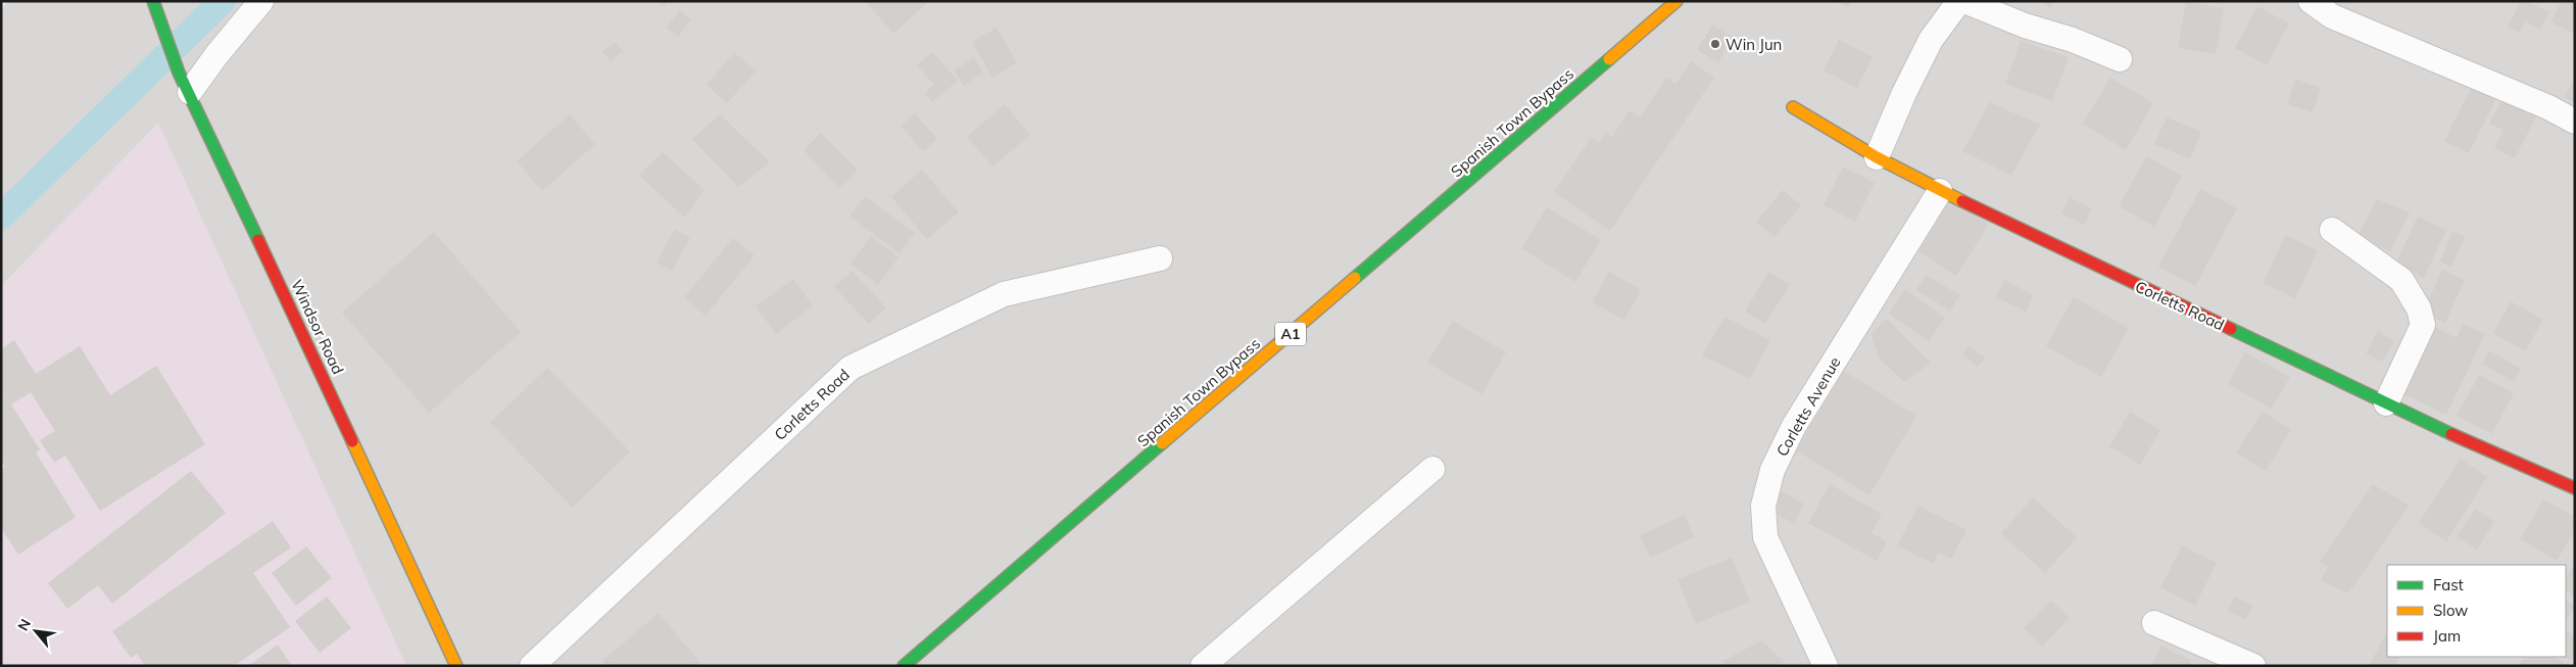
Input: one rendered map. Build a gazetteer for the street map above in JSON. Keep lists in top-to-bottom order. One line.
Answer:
{"streets":{"main road":["Spanish Town Bypass","Corletts Road","Windsor Road","A1"],"street":["Corletts Avenue"]},"crossings":[["Corletts Road","Corletts Avenue"]],"places":["Win Jun"],"legend":["Fast","Slow","Jam"],"north":"top left"}
